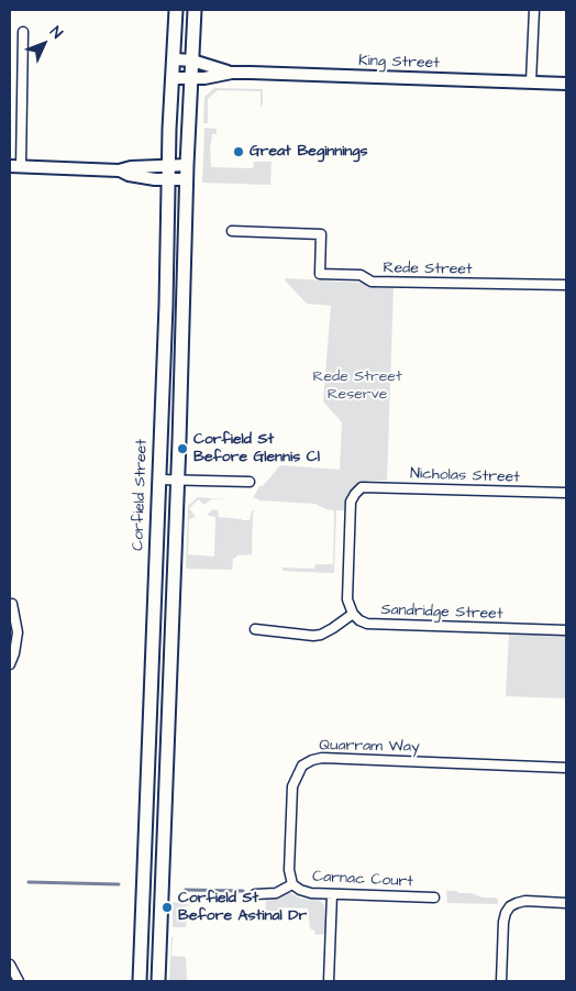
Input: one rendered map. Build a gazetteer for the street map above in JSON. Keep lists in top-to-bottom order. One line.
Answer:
{"streets":{"main road":["King Street","Corfield Street"],"street":["Rede Street","Nicholas Street","Sandridge Street","Quarram Way","Carnac Court"]},"crossings":[["King Street","Corfield Street"],["Nicholas Street","Sandridge Street"],["Quarram Way","Carnac Court"]],"parks":["Rede Street Reserve"],"places":["Great Beginnings","Corfield St Before Glennis Cl","Corfield St Before Astinal Dr"],"north":"top right"}
